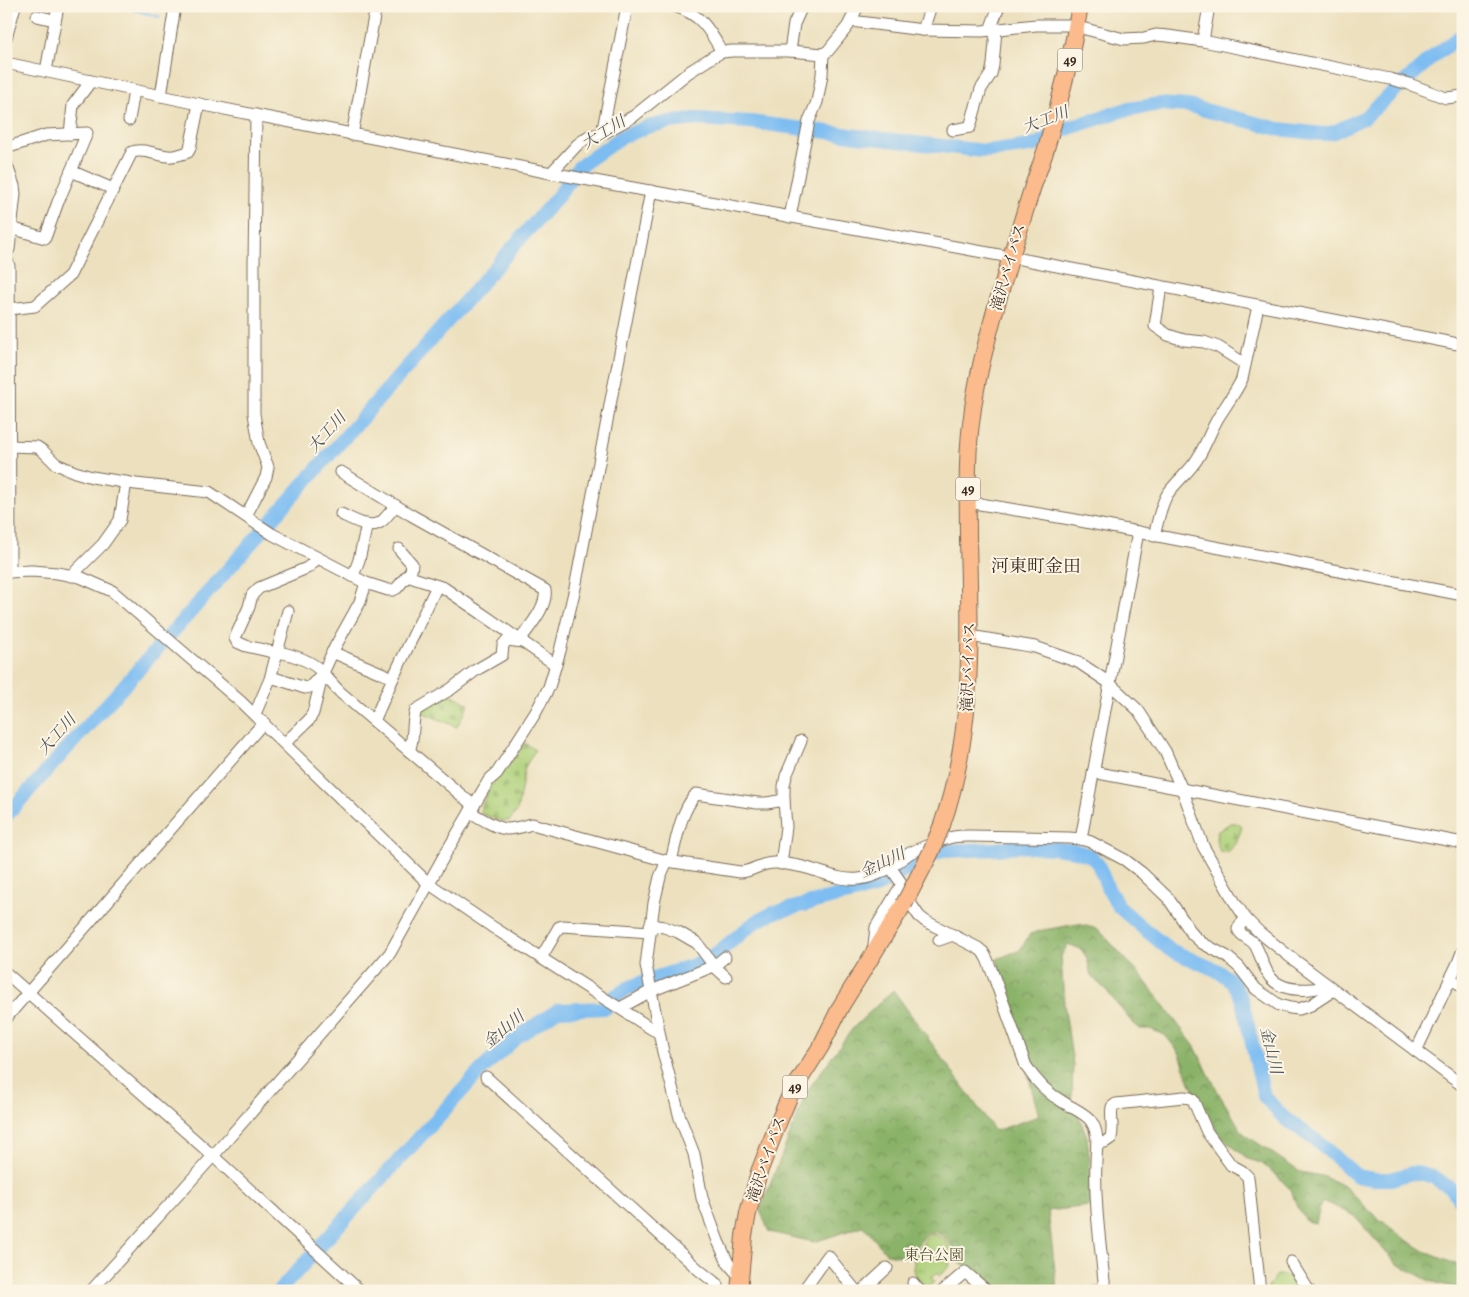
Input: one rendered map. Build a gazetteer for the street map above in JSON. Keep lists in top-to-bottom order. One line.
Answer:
{"streets":{"highway":["49","滝沢バイパス"]},"districts":["河東町金田"],"water":["大工川","金山川"],"parks":["東台公園"]}
